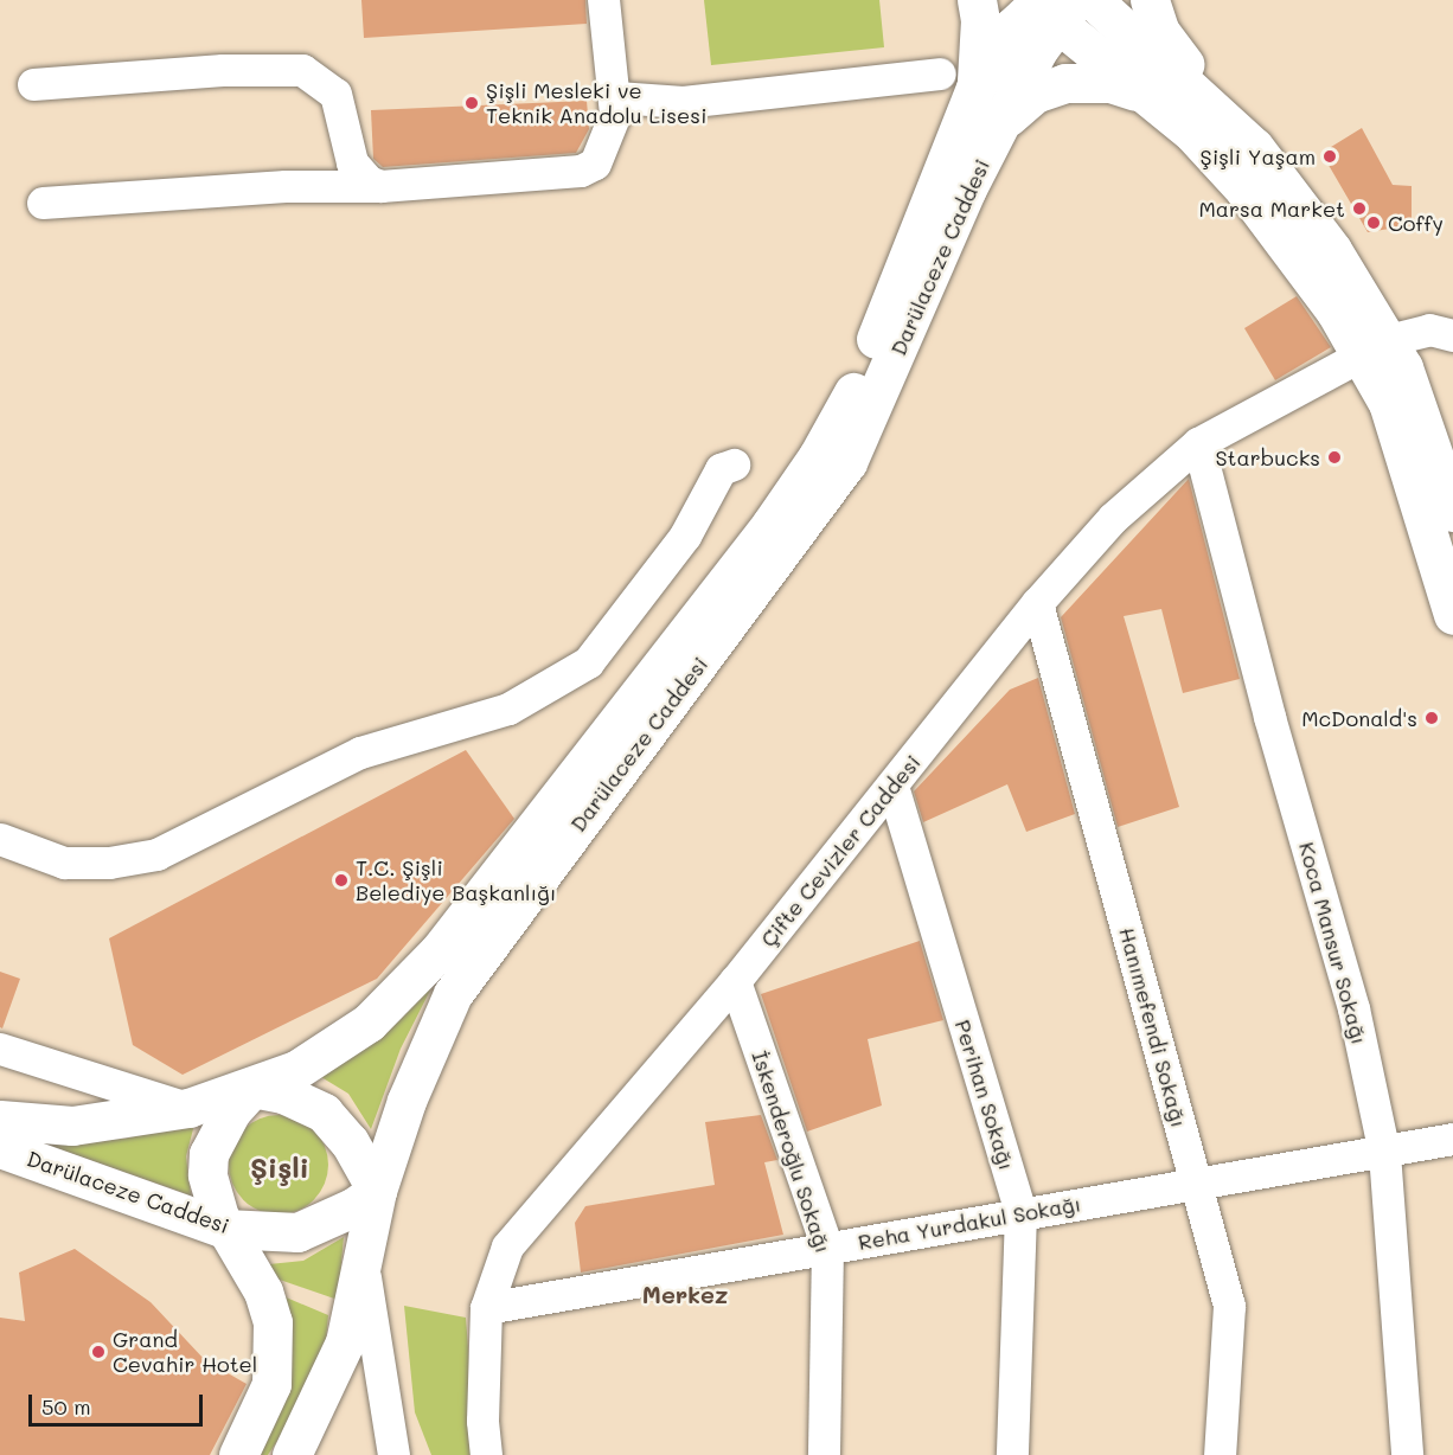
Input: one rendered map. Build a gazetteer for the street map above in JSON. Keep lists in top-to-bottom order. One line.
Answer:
{"streets":{"main road":["Darülaceze Caddesi"],"street":["Çifte Cevizler Caddesi","Koca Mansur Sokağı","Hanımefendi Sokağı","Perihan Sokağı","İskenderoğlu Sokağı","Reha Yurdakul Sokağı"]},"crossings":[["Çifte Cevizler Caddesi","Koca Mansur Sokağı"],["Çifte Cevizler Caddesi","Hanımefendi Sokağı"],["Çifte Cevizler Caddesi","Perihan Sokağı"],["Çifte Cevizler Caddesi","İskenderoğlu Sokağı"],["Çifte Cevizler Caddesi","Reha Yurdakul Sokağı"],["Koca Mansur Sokağı","Reha Yurdakul Sokağı"],["Hanımefendi Sokağı","Reha Yurdakul Sokağı"],["Perihan Sokağı","Reha Yurdakul Sokağı"],["İskenderoğlu Sokağı","Reha Yurdakul Sokağı"]],"districts":["Şişli","Merkez"],"places":["Şişli Mesleki ve Teknik Anadolu Lisesi","Şişli Yaşam","Marsa Market","Coffy","Starbucks","McDonald's","T.C. Şişli Belediye Başkanlığı","Grand Cevahir Hotel"],"scale_bar":"50 m"}
